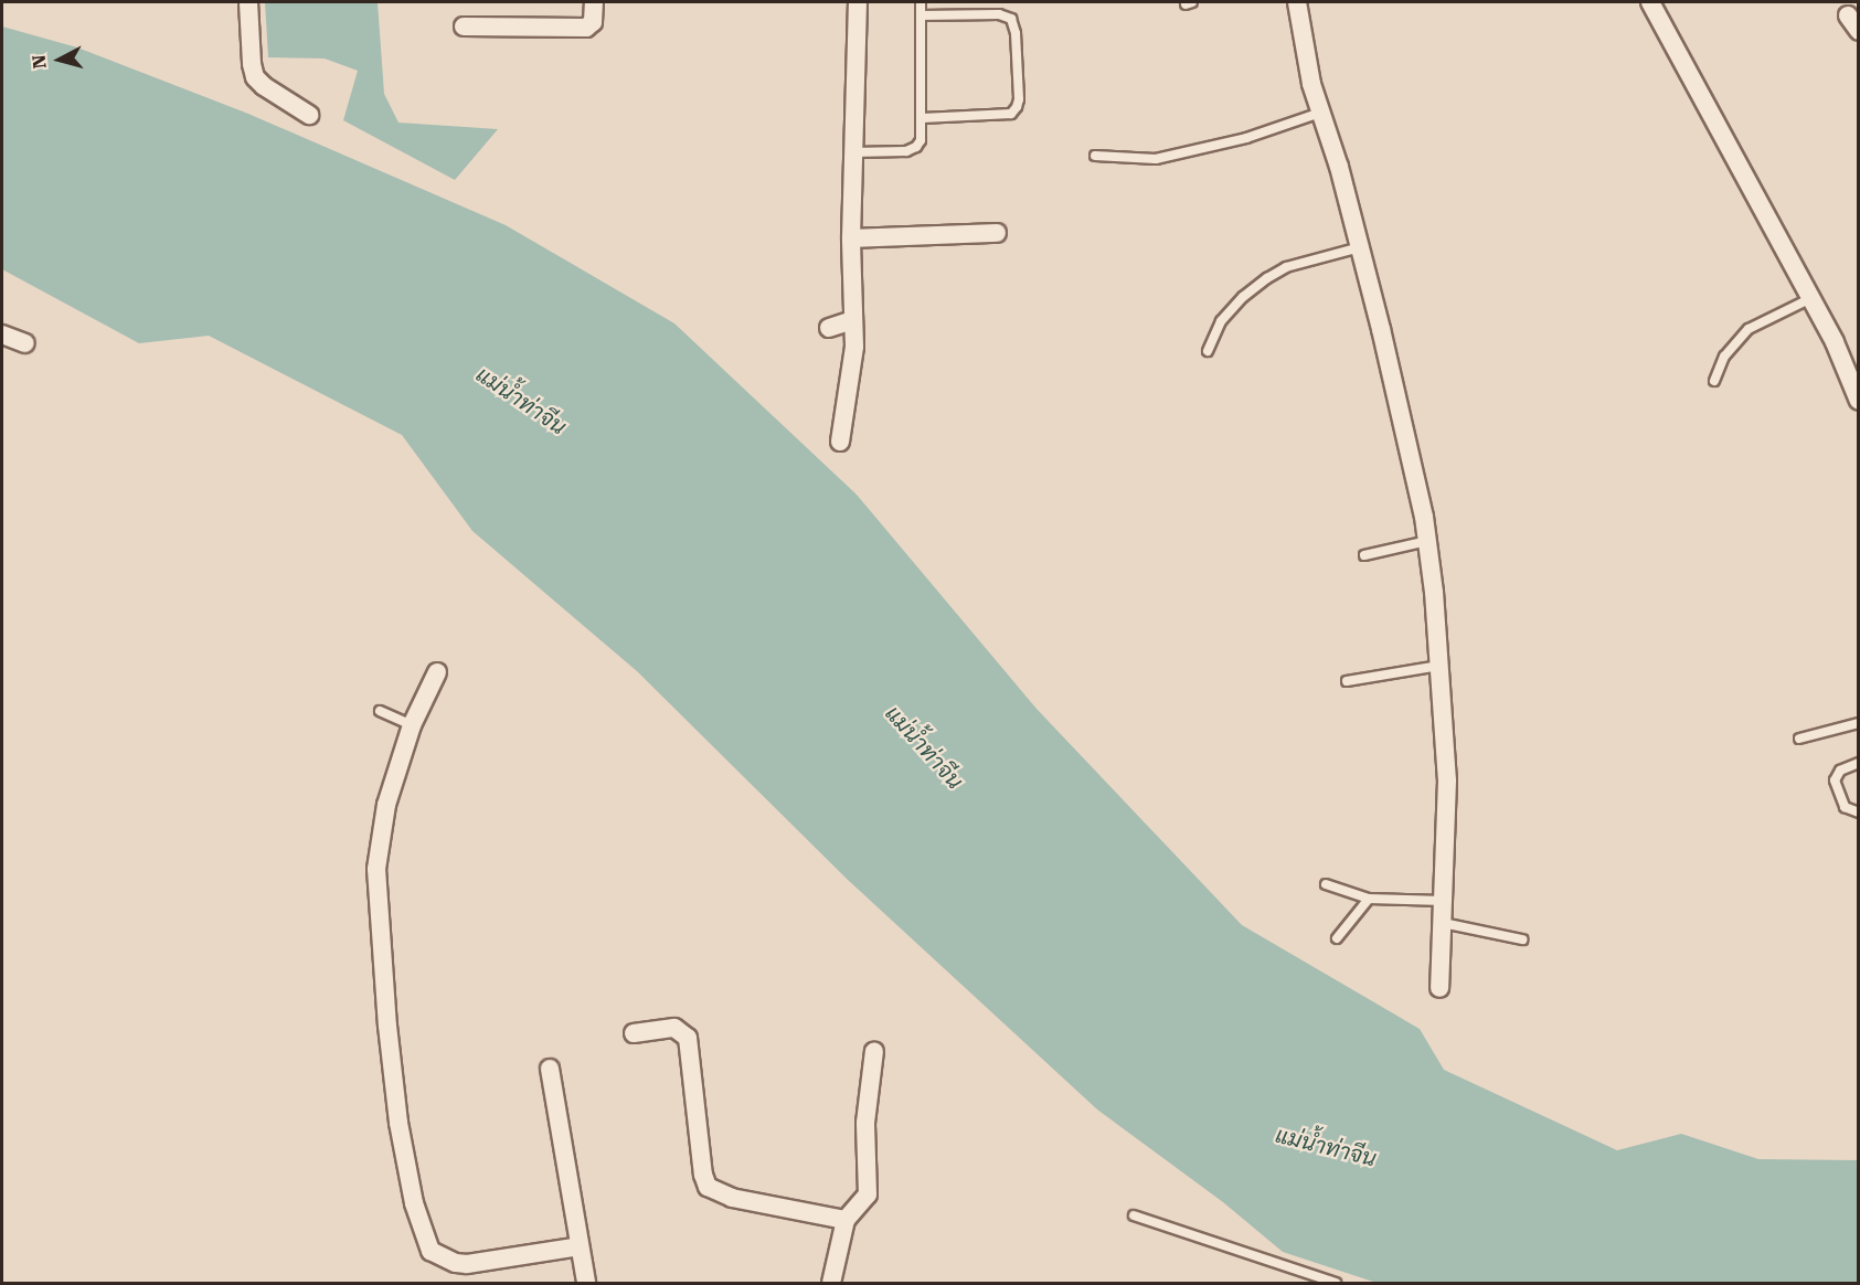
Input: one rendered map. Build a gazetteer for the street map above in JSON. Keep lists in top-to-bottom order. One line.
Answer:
{"water":["แม่น้ำท่าจีน"],"north":"left"}
